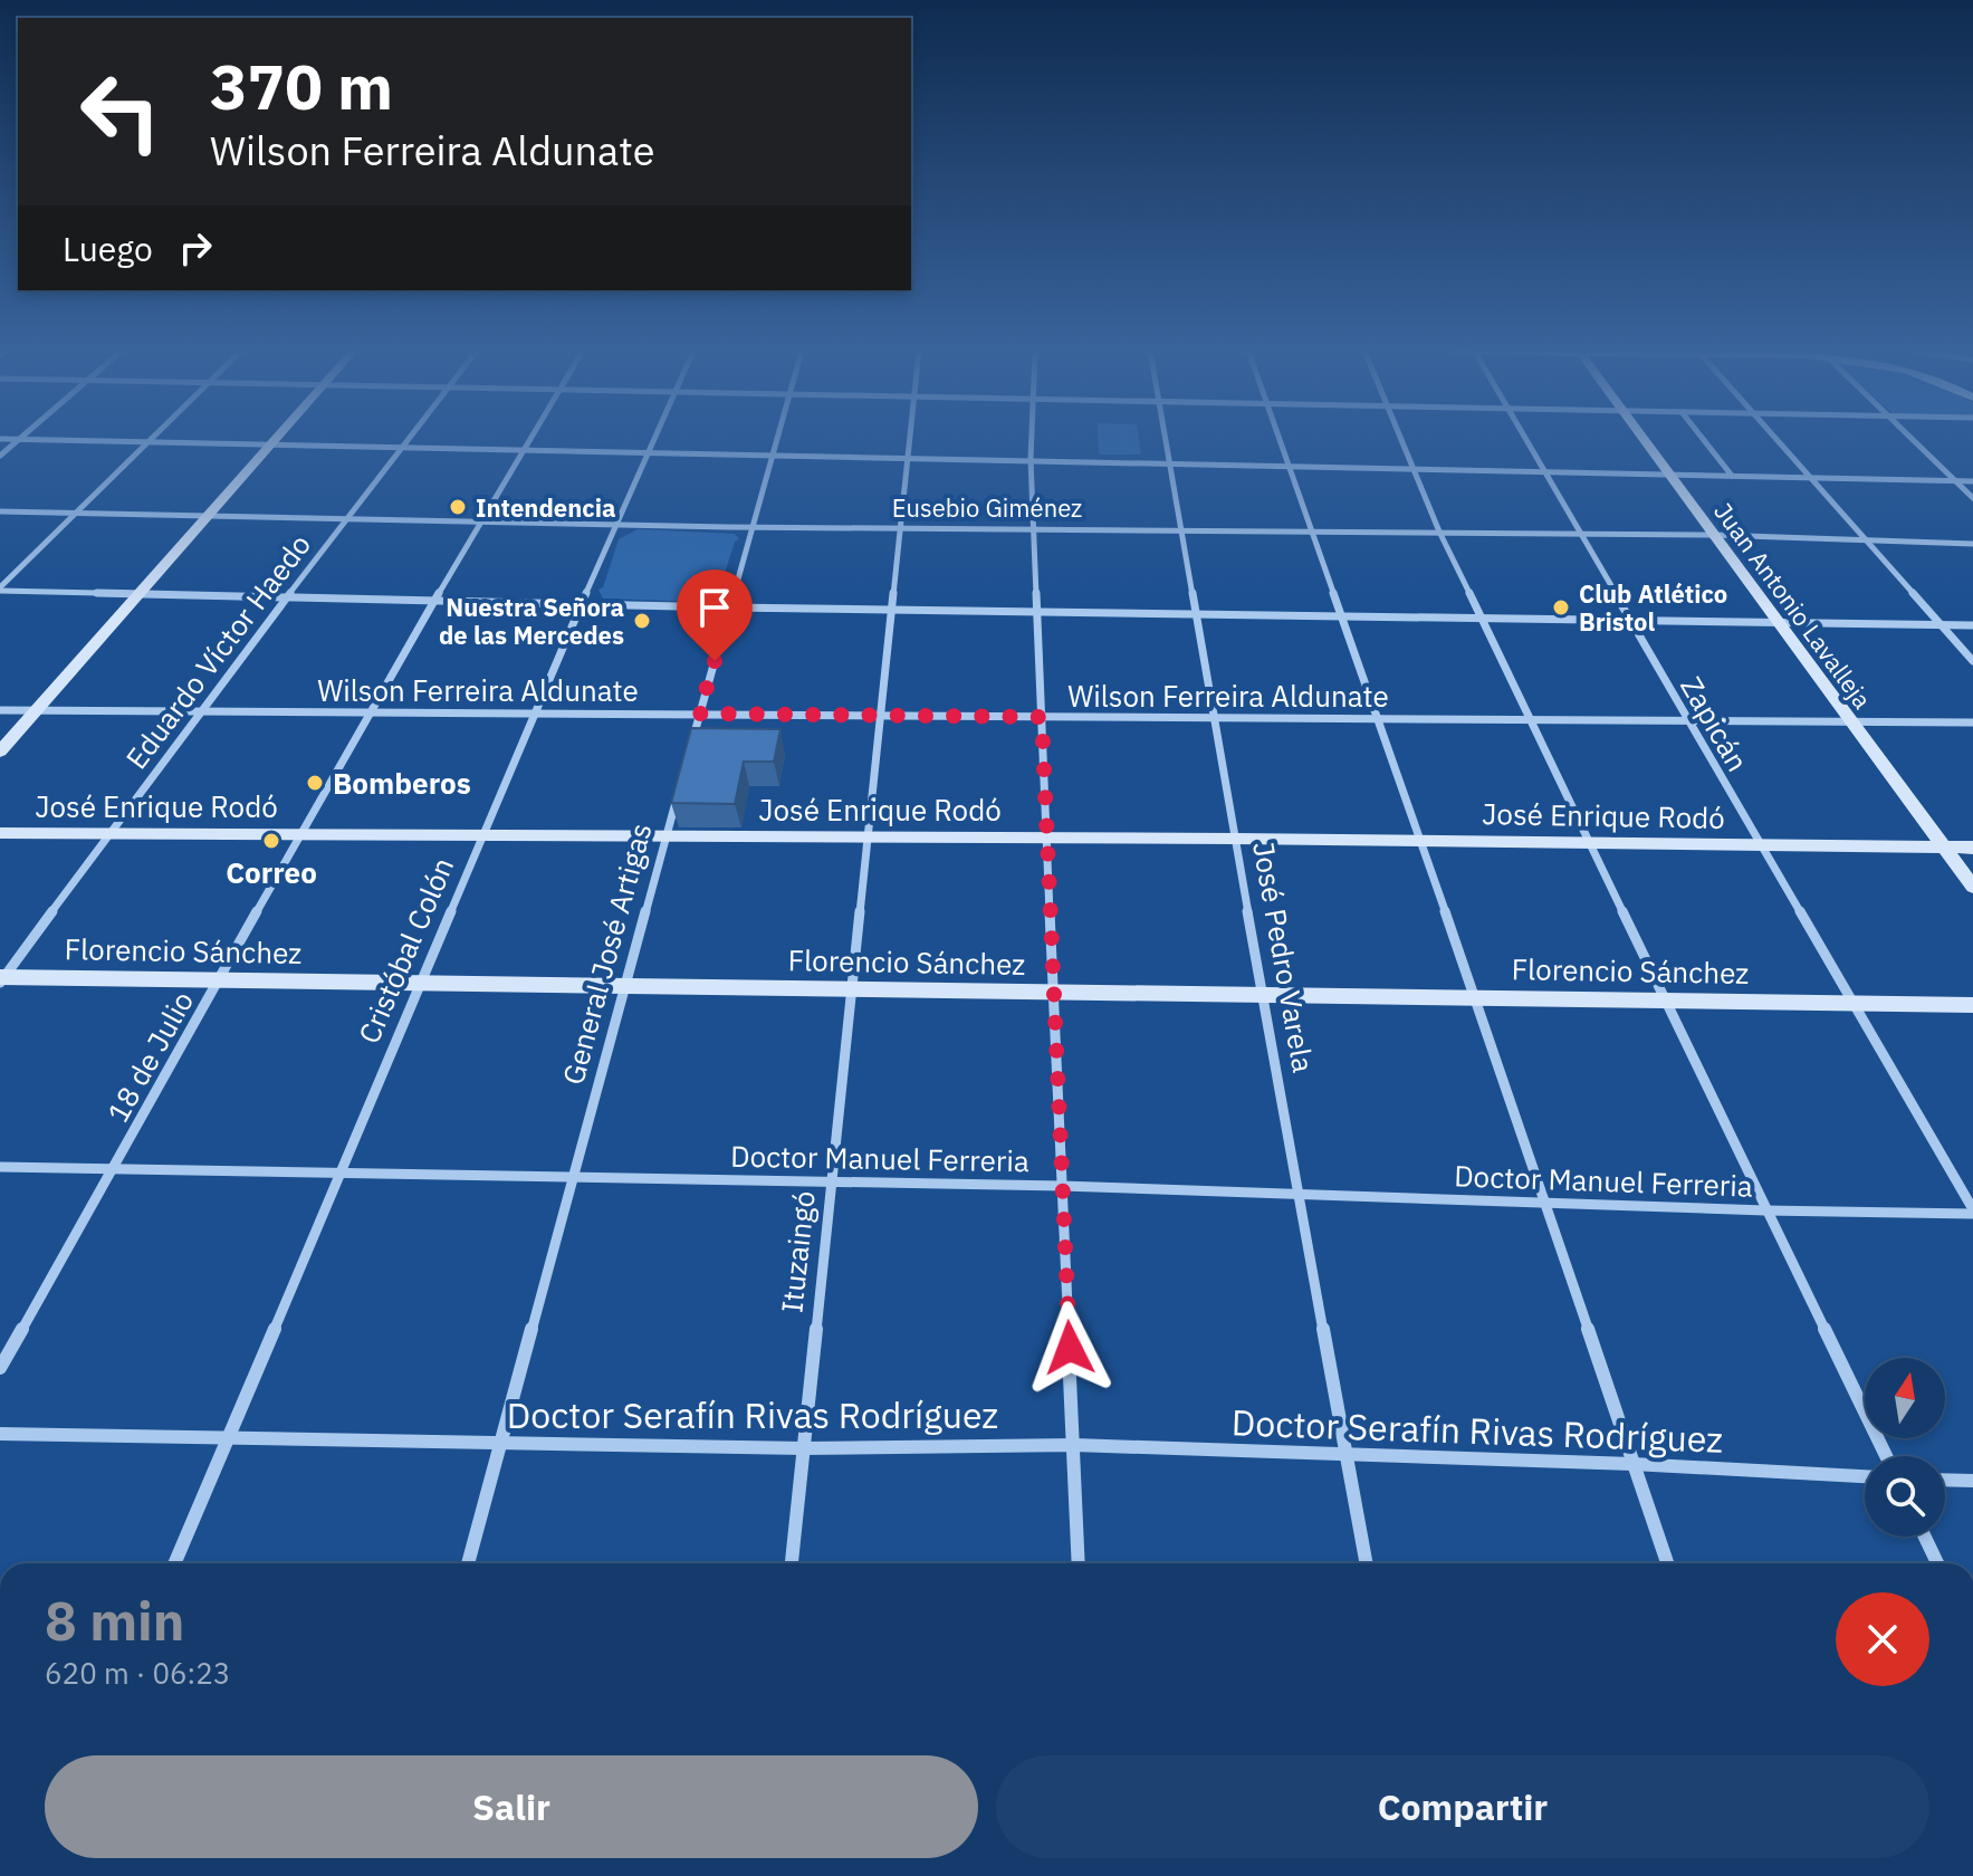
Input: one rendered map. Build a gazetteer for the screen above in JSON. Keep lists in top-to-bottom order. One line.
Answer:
{"streets":{"street":["Eusebio Giménez","Juan Antonio Lavalleja","Eduardo Víctor Haedo","Wilson Ferreira Aldunate","Zapicán","José Enrique Rodó","Florencio Sánchez","Cristóbal Colón","General José Artigas","José Pedro Varela","18 de Julio","Doctor Manuel Ferreria","Ituzaingó","Doctor Serafín Rivas Rodríguez"]},"crossings":[["Eusebio Giménez","Juan Antonio Lavalleja"],["Eusebio Giménez","Eduardo Víctor Haedo"],["Eusebio Giménez","Zapicán"],["Eusebio Giménez","Cristóbal Colón"],["Eusebio Giménez","José Pedro Varela"],["Eusebio Giménez","18 de Julio"],["Eusebio Giménez","Ituzaingó"],["Juan Antonio Lavalleja","Wilson Ferreira Aldunate"],["Juan Antonio Lavalleja","José Enrique Rodó"],["Eduardo Víctor Haedo","Wilson Ferreira Aldunate"],["Eduardo Víctor Haedo","José Enrique Rodó"],["Eduardo Víctor Haedo","Florencio Sánchez"],["Wilson Ferreira Aldunate","Zapicán"],["Wilson Ferreira Aldunate","Cristóbal Colón"],["Wilson Ferreira Aldunate","José Pedro Varela"],["Wilson Ferreira Aldunate","18 de Julio"],["Wilson Ferreira Aldunate","Ituzaingó"],["Zapicán","José Enrique Rodó"],["Zapicán","Florencio Sánchez"],["Zapicán","Doctor Manuel Ferreria"],["José Enrique Rodó","Cristóbal Colón"],["José Enrique Rodó","General José Artigas"],["José Enrique Rodó","José Pedro Varela"],["José Enrique Rodó","18 de Julio"],["José Enrique Rodó","Ituzaingó"],["Florencio Sánchez","Cristóbal Colón"],["Florencio Sánchez","General José Artigas"],["Florencio Sánchez","José Pedro Varela"],["Florencio Sánchez","18 de Julio"],["Florencio Sánchez","Ituzaingó"],["Cristóbal Colón","Doctor Manuel Ferreria"],["Cristóbal Colón","Doctor Serafín Rivas Rodríguez"],["General José Artigas","Doctor Manuel Ferreria"],["General José Artigas","Doctor Serafín Rivas Rodríguez"],["José Pedro Varela","Doctor Manuel Ferreria"],["José Pedro Varela","Doctor Serafín Rivas Rodríguez"],["18 de Julio","Doctor Manuel Ferreria"],["Doctor Manuel Ferreria","Ituzaingó"],["Ituzaingó","Doctor Serafín Rivas Rodríguez"]],"places":["Intendencia","Club Atlético Bristol","Nuestra Señora de las Mercedes","Bomberos","Correo"],"north":"top","page":{"turn":["370 m","Wilson Ferreira Aldunate"],"then":"Luego","heading":["8 min","620 m · 06:23"],"buttons":["Salir","Compartir"]}}
